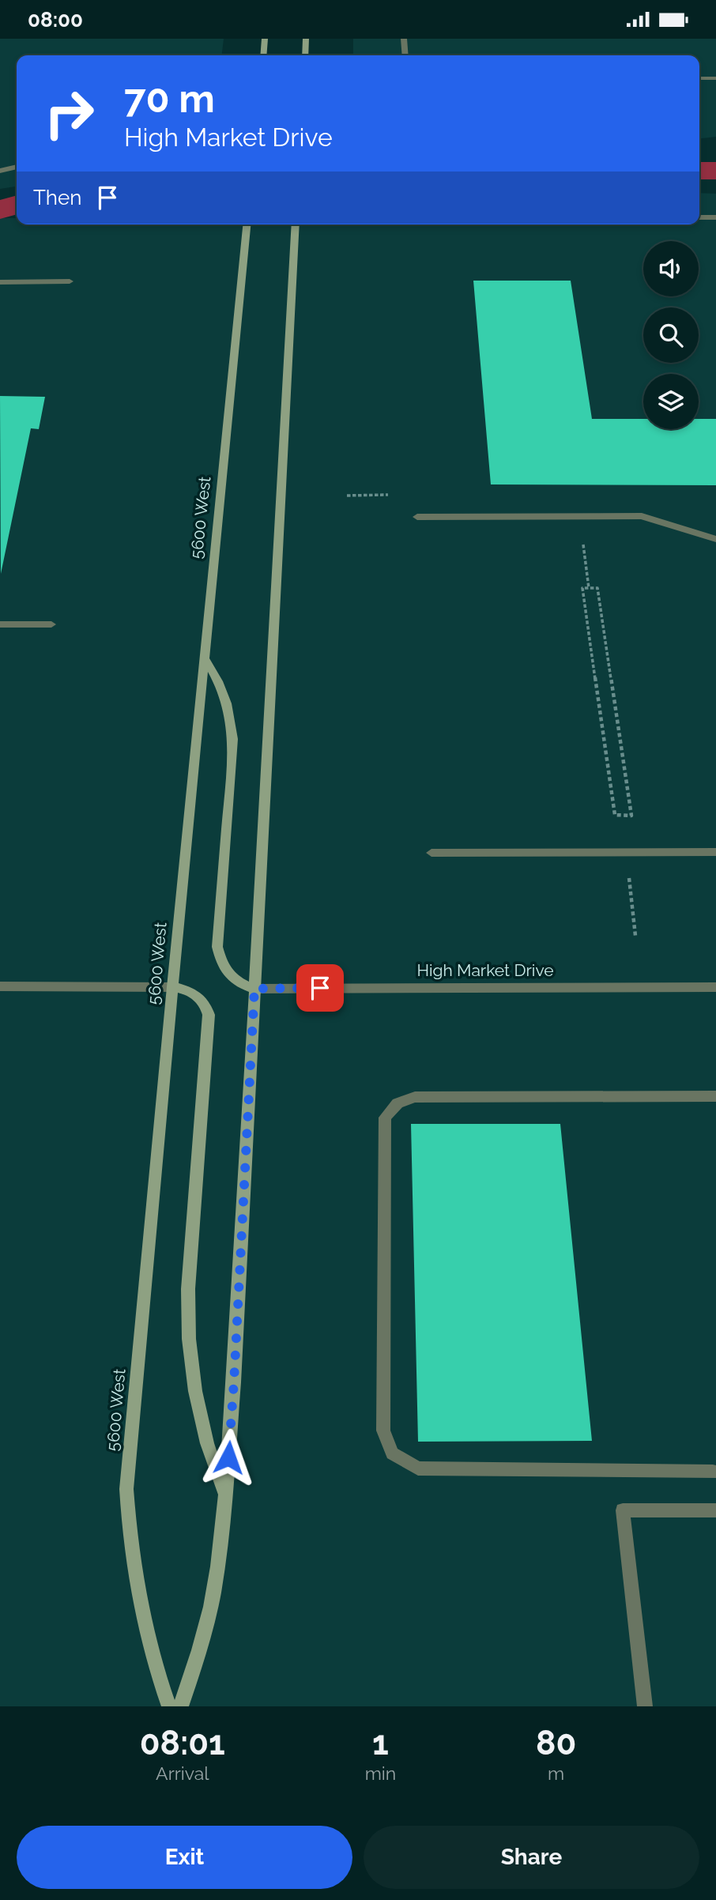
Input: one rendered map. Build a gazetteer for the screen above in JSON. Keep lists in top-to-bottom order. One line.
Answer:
{"streets":{"main road":["5600 West"],"street":["High Market Drive"]},"page":{"status":"08:00","turn":["70 m","High Market Drive"],"then":"Then","eta":["08:01","Arrival","1","min","80","m"],"buttons":["Exit","Share"]}}
